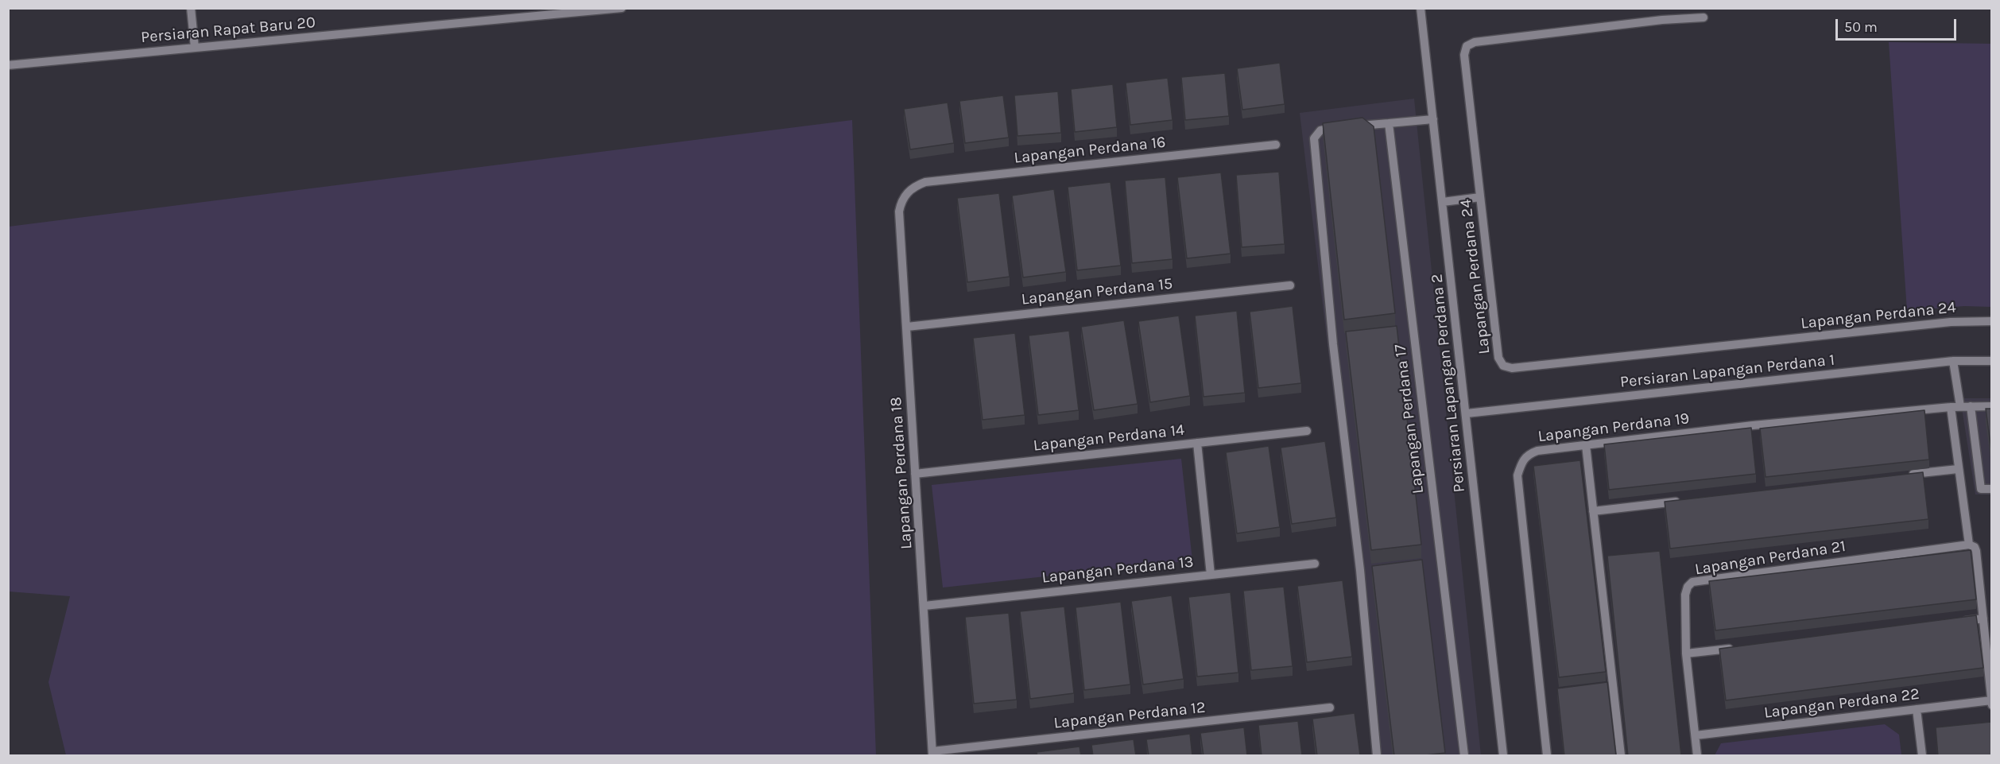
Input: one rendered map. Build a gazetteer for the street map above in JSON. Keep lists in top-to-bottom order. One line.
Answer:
{"streets":{"street":["Persiaran Rapat Baru 20","Lapangan Perdana 16","Lapangan Perdana 24","Lapangan Perdana 15","Persiaran Lapangan Perdana 1","Persiaran Lapangan Perdana 2","Lapangan Perdana 17","Lapangan Perdana 19","Lapangan Perdana 14","Lapangan Perdana 18","Lapangan Perdana 21","Lapangan Perdana 13","Lapangan Perdana 22","Lapangan Perdana 12"]},"crossings":[["Lapangan Perdana 16","Lapangan Perdana 18"],["Lapangan Perdana 15","Lapangan Perdana 18"],["Persiaran Lapangan Perdana 1","Persiaran Lapangan Perdana 2"],["Lapangan Perdana 14","Lapangan Perdana 18"],["Lapangan Perdana 18","Lapangan Perdana 13"],["Lapangan Perdana 18","Lapangan Perdana 12"],["Lapangan Perdana 21","Lapangan Perdana 22"]],"scale_bar":"50 m"}
